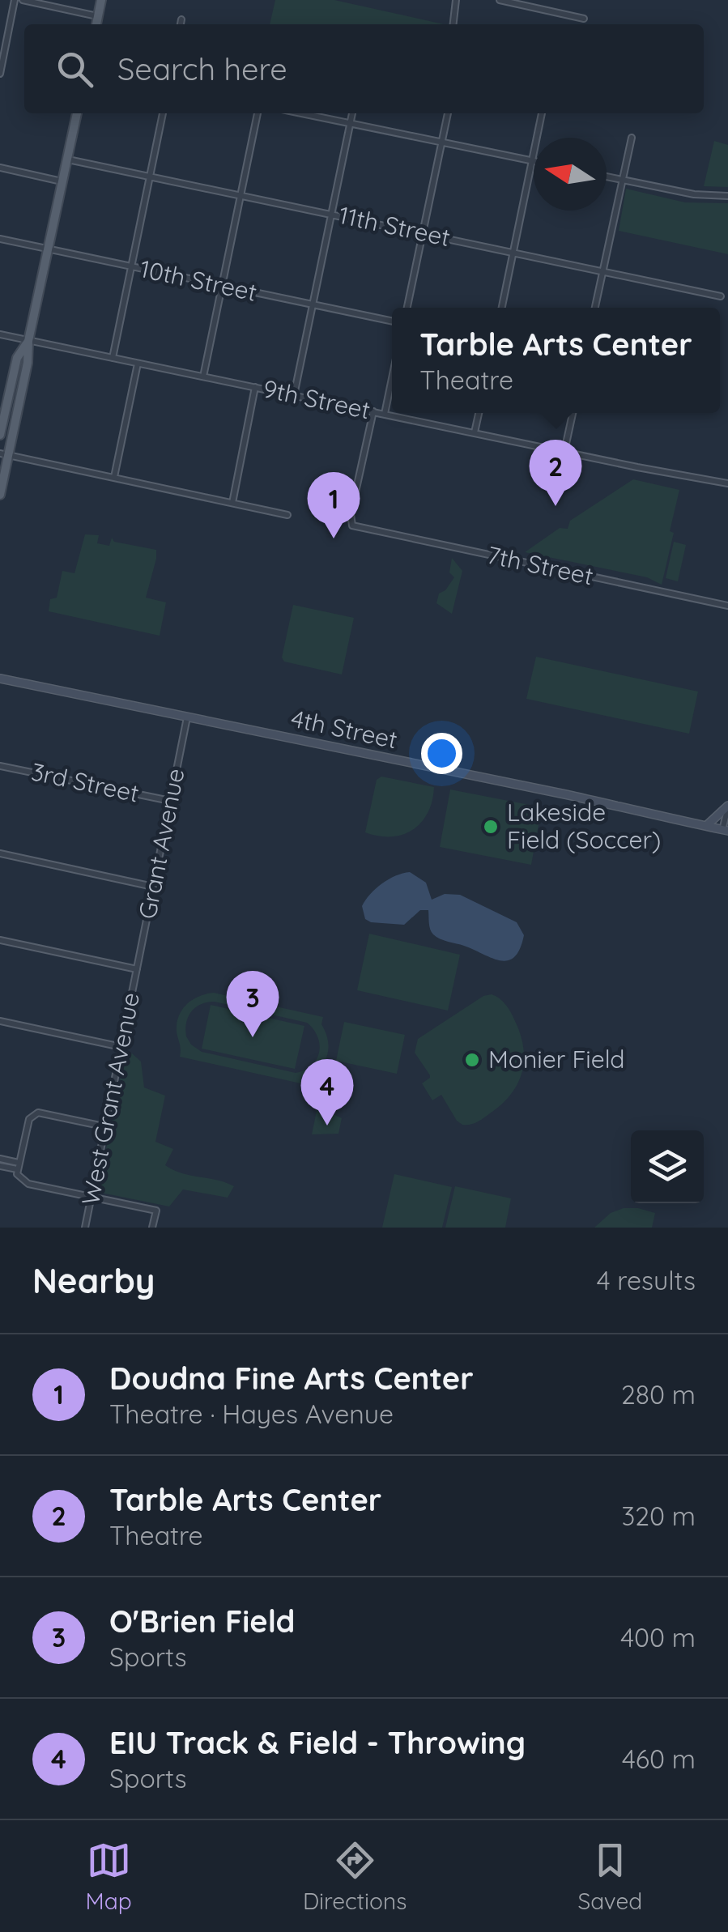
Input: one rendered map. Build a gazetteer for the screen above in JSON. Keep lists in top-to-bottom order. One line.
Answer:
{"streets":{"street":["11th Street","10th Street","9th Street","7th Street","4th Street","3rd Street","Grant Avenue","West Grant Avenue"]},"crossings":[["9th Street","7th Street"],["4th Street","Grant Avenue"],["3rd Street","Grant Avenue"],["Grant Avenue","West Grant Avenue"]],"places":["Lakeside Field (Soccer)","Monier Field"],"north":"left","page":{"search":"Search here","popup":["Tarble Arts Center","Theatre"],"pins":["2","1","3","4"],"heading":["Nearby","4 results"],"list":[{"mark":"1","name":"Doudna Fine Arts Center","note":"Theatre · Hayes Avenue","value":"280 m"},{"mark":"2","name":"Tarble Arts Center","note":"Theatre","value":"320 m"},{"mark":"3","name":"O'Brien Field","note":"Sports","value":"400 m"},{"mark":"4","name":"EIU Track & Field - Throwing","note":"Sports","value":"460 m"}],"nav":["Map","Directions","Saved"]}}
